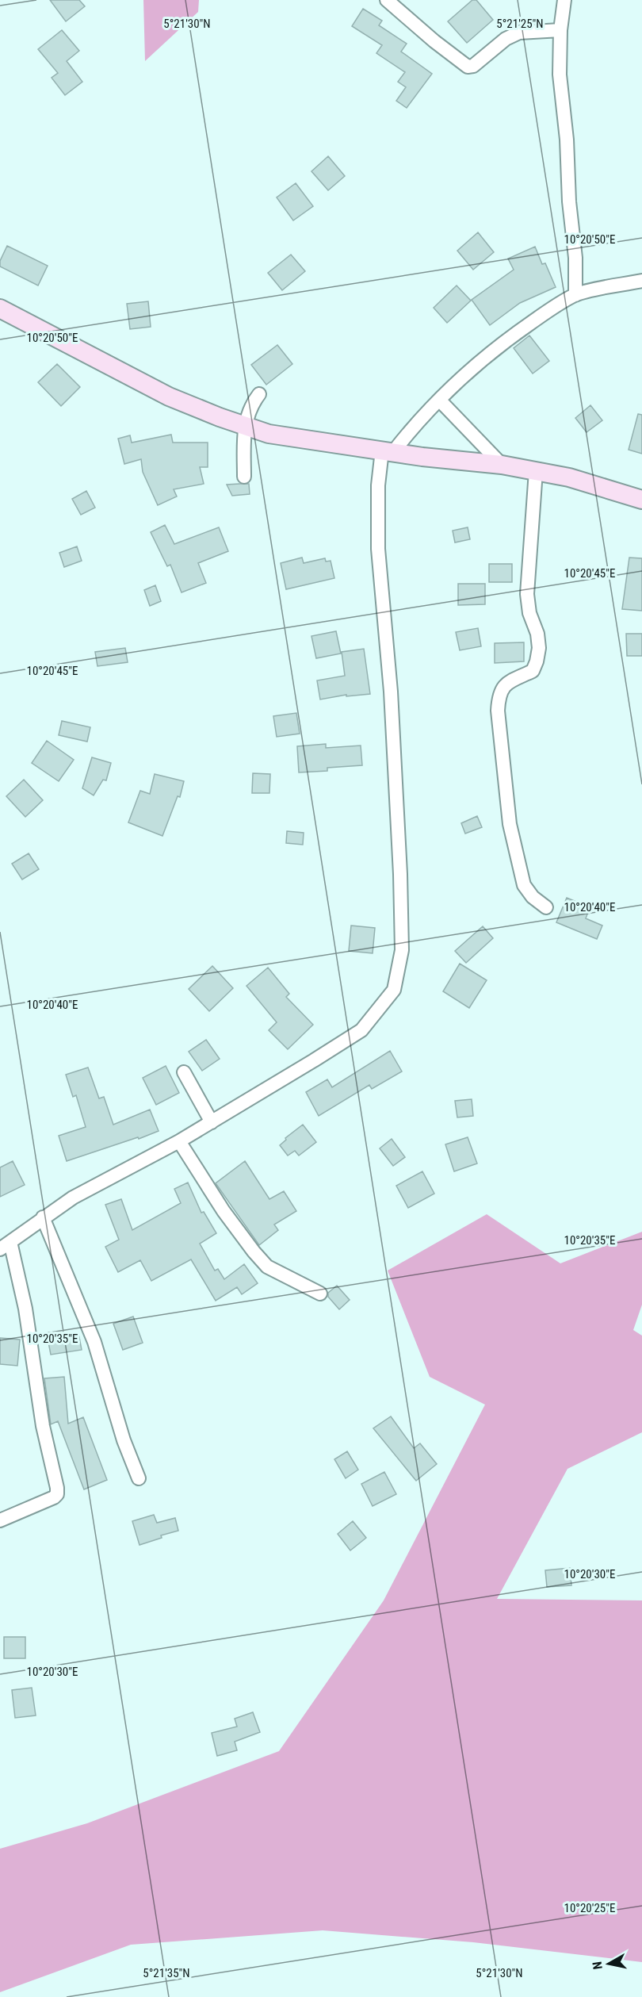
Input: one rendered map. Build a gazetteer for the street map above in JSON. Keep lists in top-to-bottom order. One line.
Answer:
{"north":"left","coordinates":["5°21'30\"N","5°21'25\"N","10°20'50\"E","10°20'45\"E","10°20'40\"E","10°20'35\"E","10°20'30\"E","10°20'25\"E","5°21'35\"N"]}
